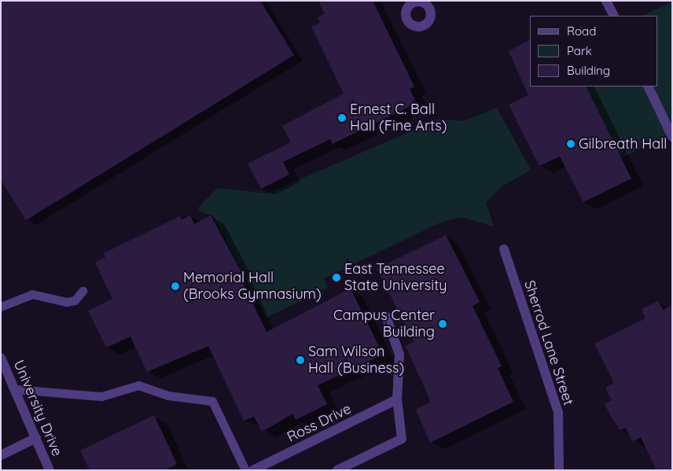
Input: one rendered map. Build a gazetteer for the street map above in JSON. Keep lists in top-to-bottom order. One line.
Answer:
{"streets":{"street":["Sherrod Lane Street","University Drive","Ross Drive"]},"places":["Ernest C. Ball Hall (Fine Arts)","Gilbreath Hall","East Tennessee State University","Memorial Hall (Brooks Gymnasium)","Campus Center Building","Sam Wilson Hall (Business)"],"legend":["Road","Park","Building"]}
